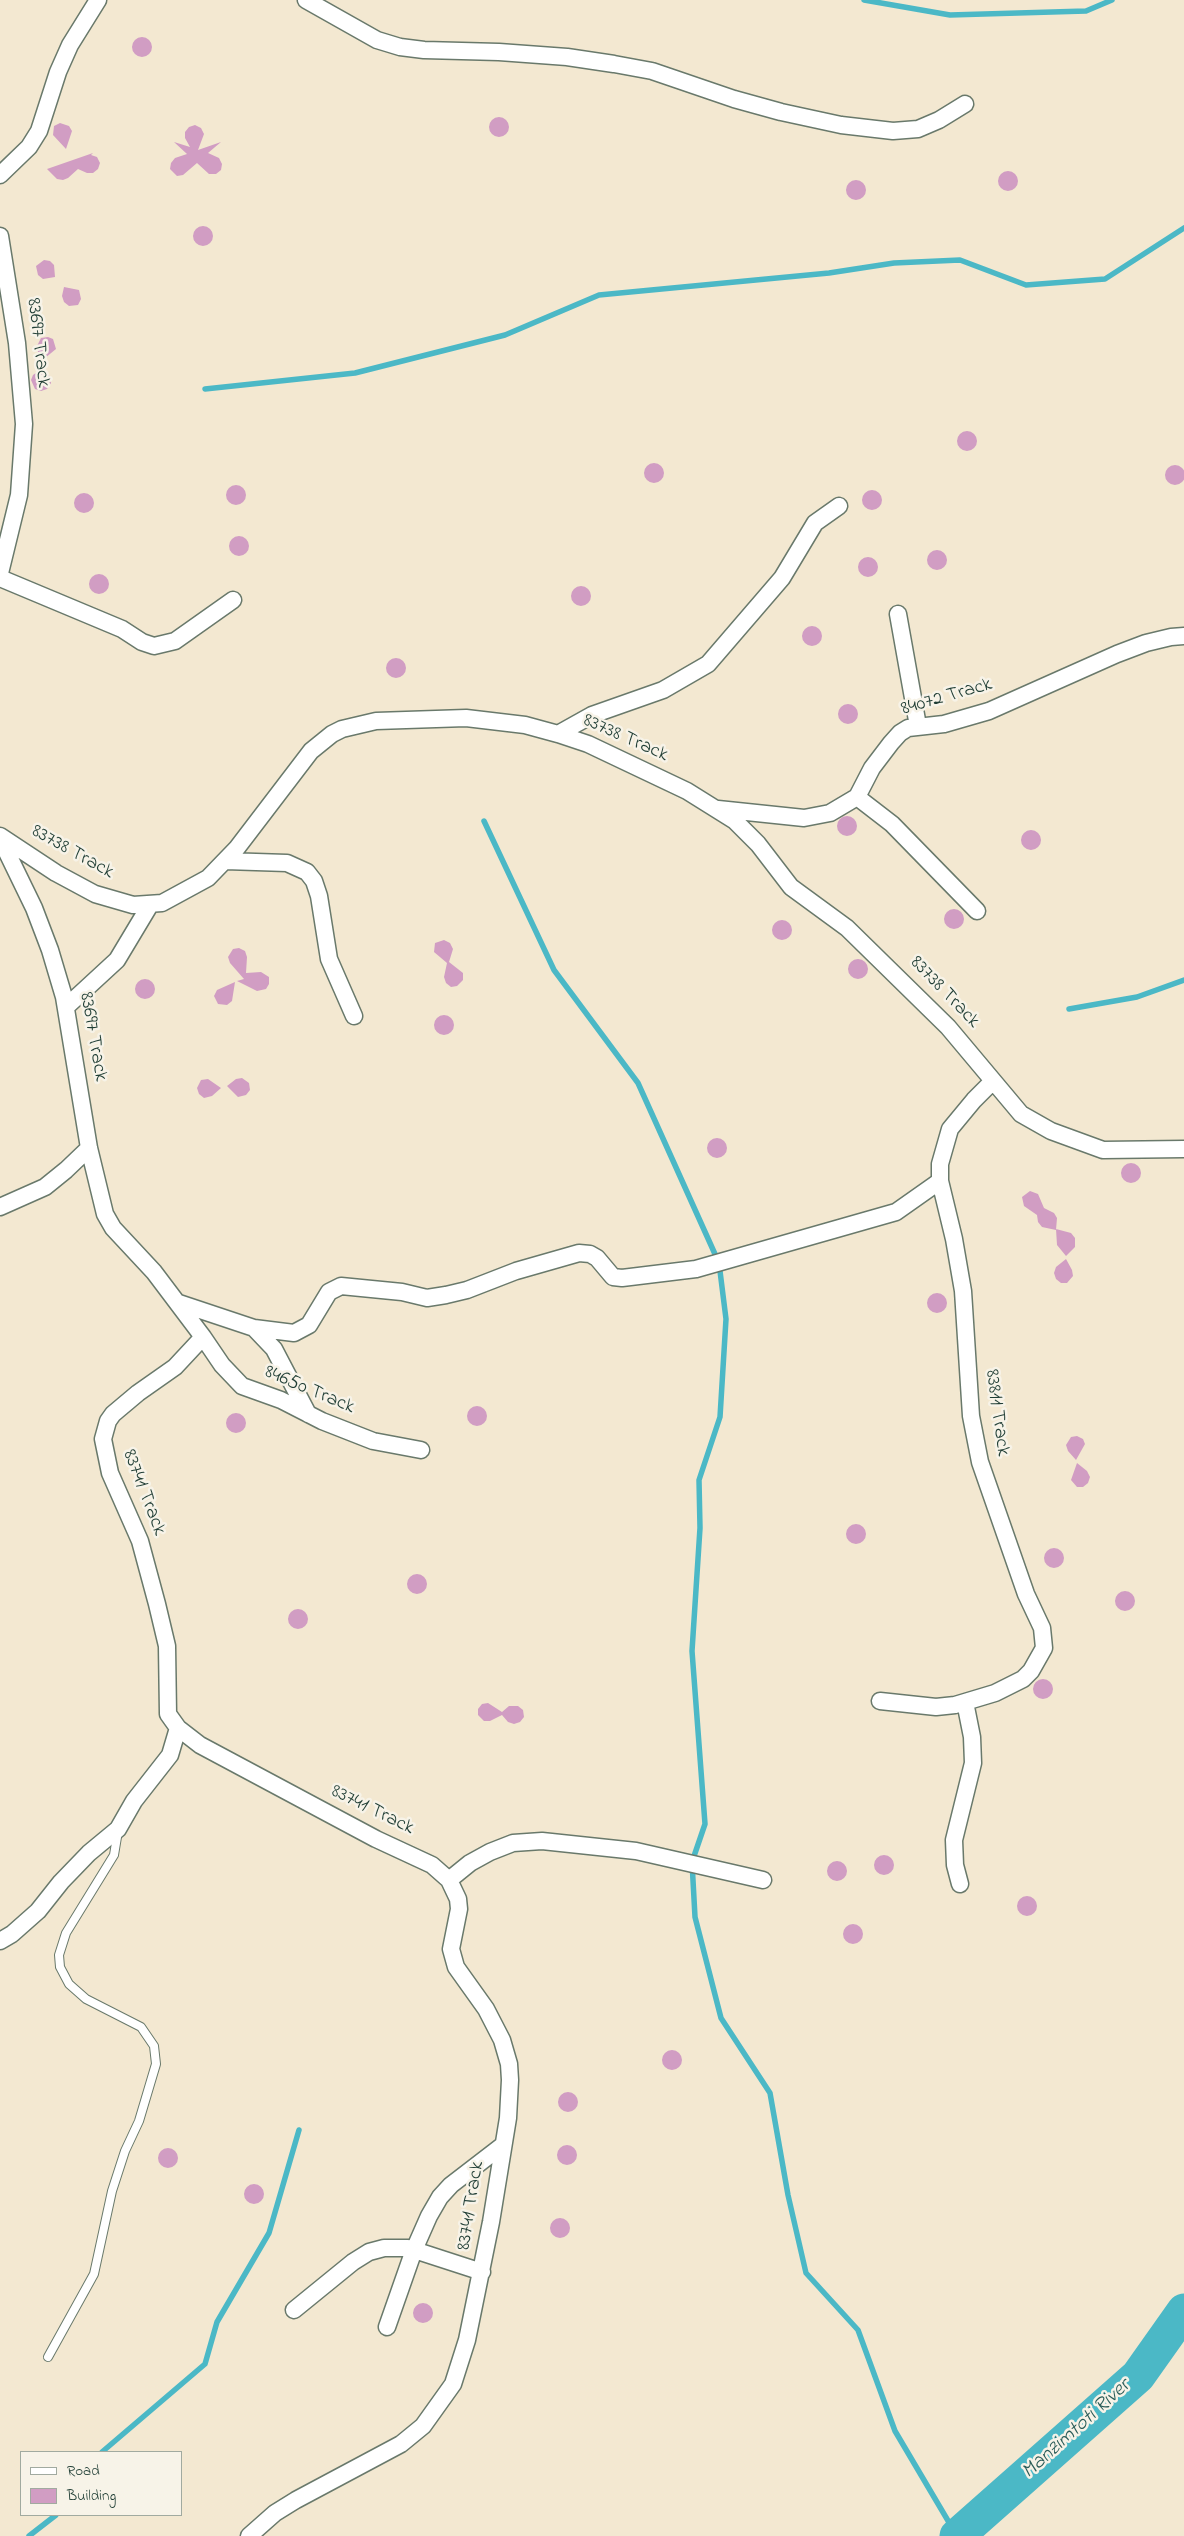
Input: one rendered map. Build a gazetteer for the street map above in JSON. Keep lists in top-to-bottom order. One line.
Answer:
{"streets":{"street":["83697 Track","84072 Track","83738 Track","84650 Track","83811 Track","83741 Track"]},"crossings":[["83697 Track","83738 Track"],["83738 Track","83811 Track"],["84650 Track","83741 Track"]],"water":["Manzimtoti River"],"legend":["Road","Building"]}
